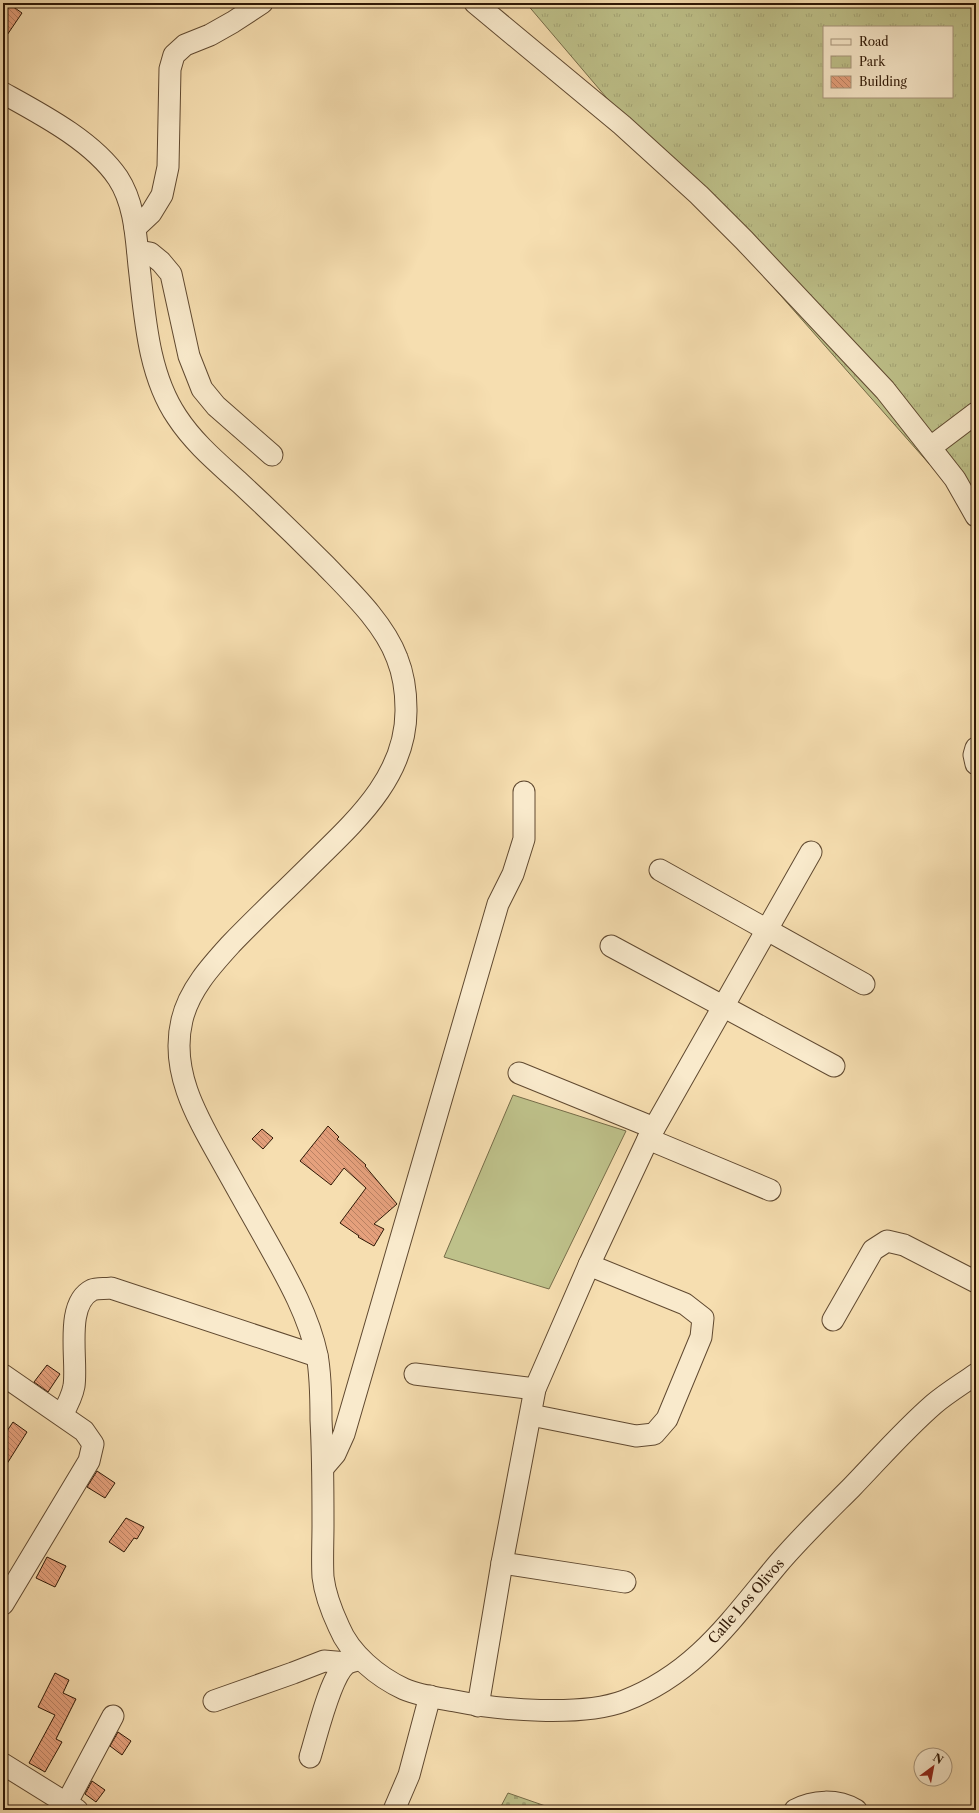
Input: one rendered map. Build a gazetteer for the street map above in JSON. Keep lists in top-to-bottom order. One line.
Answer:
{"streets":{"street":["Calle Los Olivos"]},"legend":["Road","Park","Building"],"north":"top right"}
